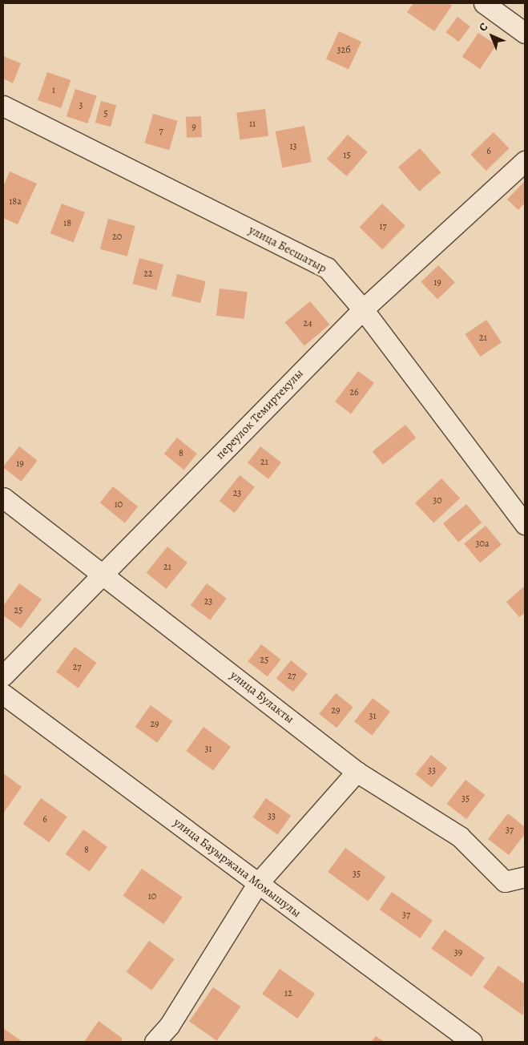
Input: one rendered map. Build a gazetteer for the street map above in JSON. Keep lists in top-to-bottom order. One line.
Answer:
{"streets":{"street":["улица Бесшатыр","переулок Темиртекулы","улица Булакты","улица Бауыржана Момышулы"]},"crossings":[["улица Бесшатыр","переулок Темиртекулы"],["переулок Темиртекулы","улица Булакты"]],"house_numbers":["32б","1","3","5","11","9","7","13","6","15","18а","18","17","20","22","19","24","21","26","8","21","19","23","30","10","30а","21","23","25","25","27","27","29","31","29","31","33","35","33","6","37","8","35","10","37","39","12"],"north":"top left"}
